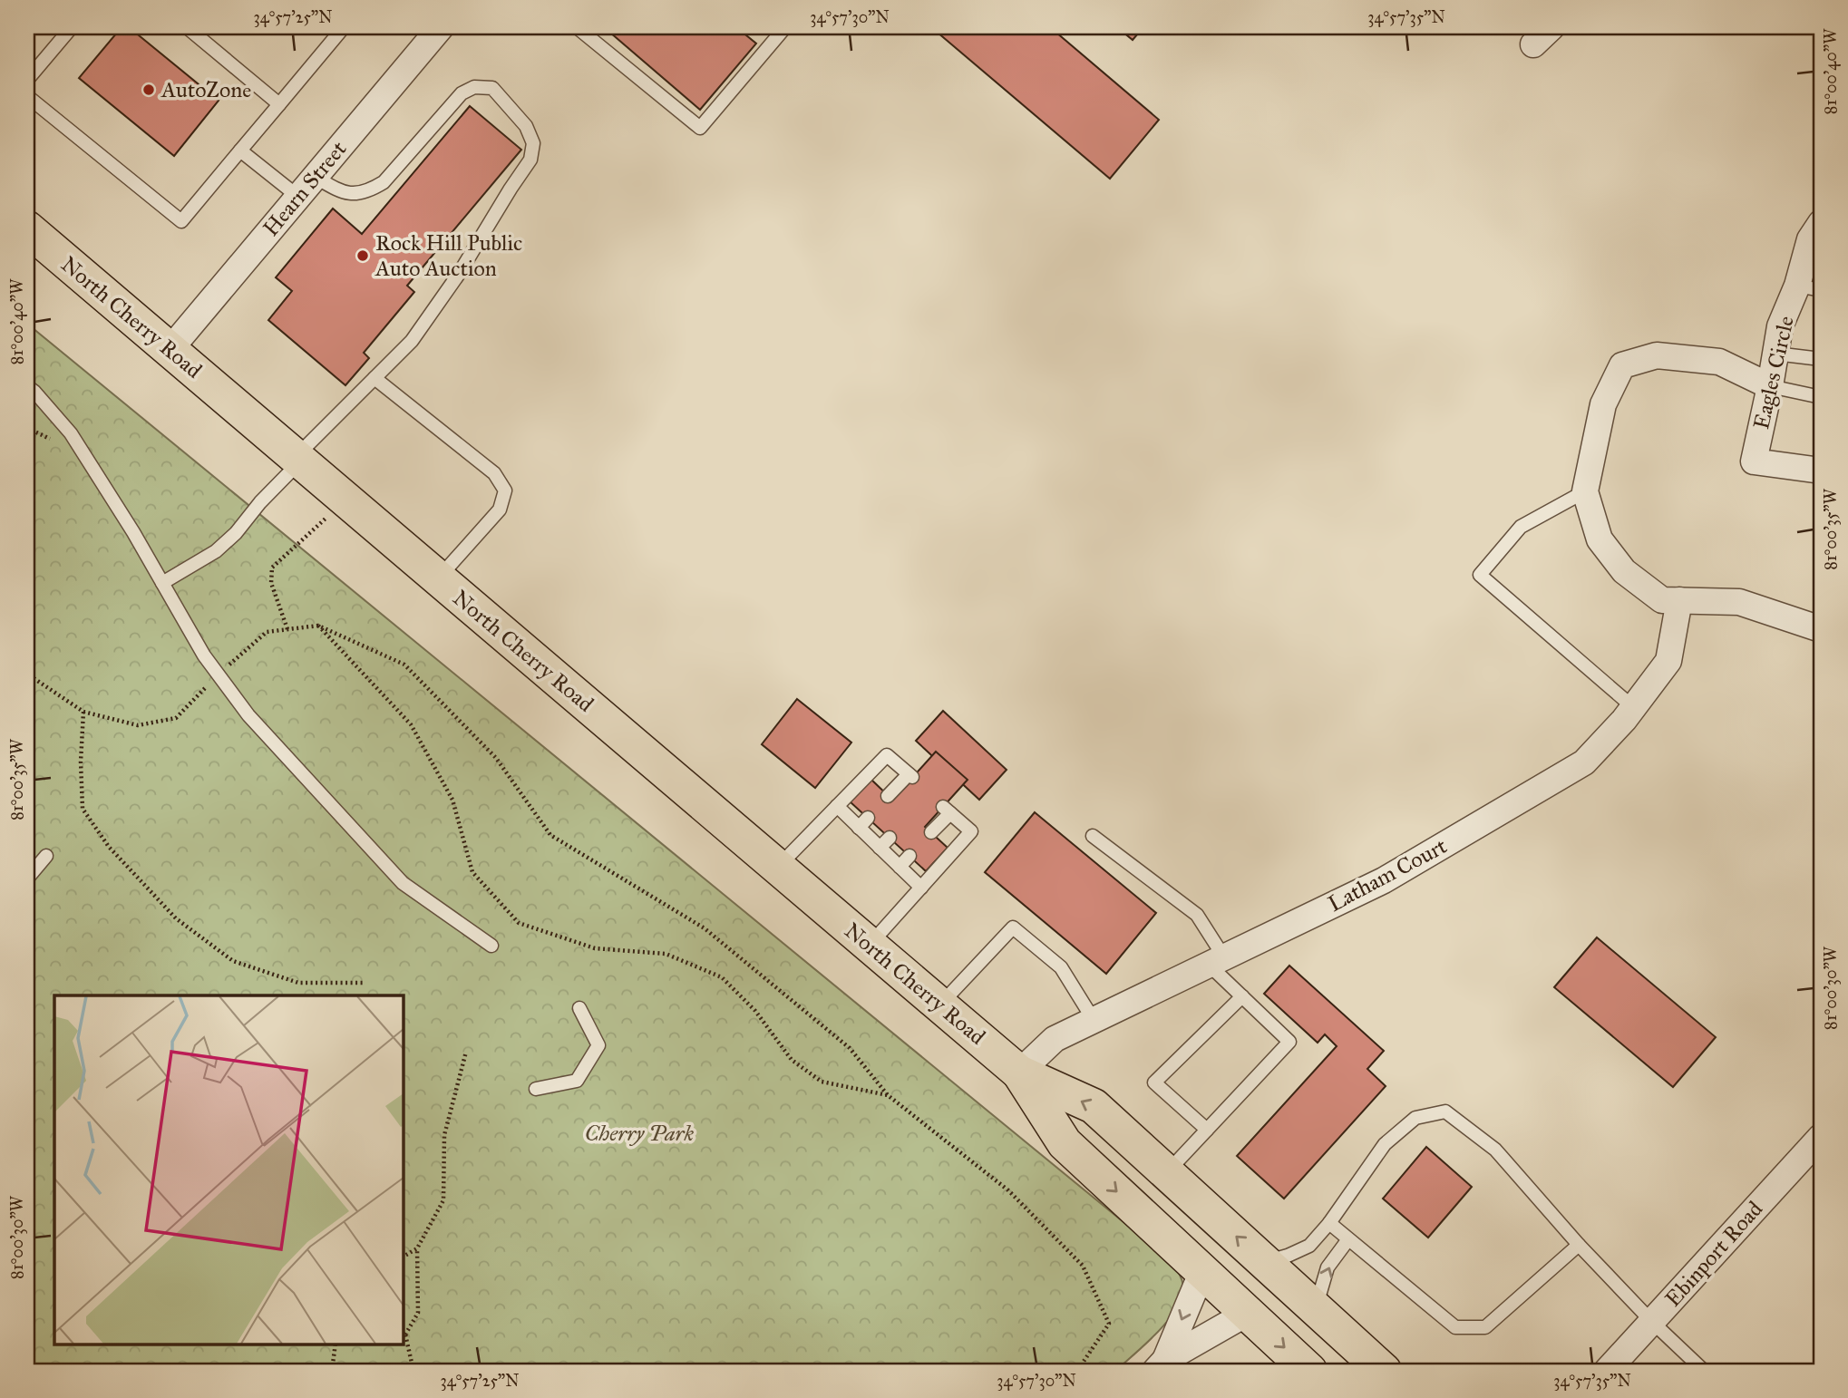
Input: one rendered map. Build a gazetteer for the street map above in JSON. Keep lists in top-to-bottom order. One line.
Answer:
{"streets":{"main road":["North Cherry Road"],"street":["Hearn Street","Eagles Circle","Latham Court","Ebinport Road"]},"crossings":[["Hearn Street","North Cherry Road"],["North Cherry Road","Latham Court"]],"parks":["Cherry Park"],"places":["AutoZone","Rock Hill Public Auto Auction"],"coordinates":["34°57'25\"N","34°57'30\"N","34°57'35\"N","81°00'40\"W","81°00'35\"W","81°00'30\"W"]}
